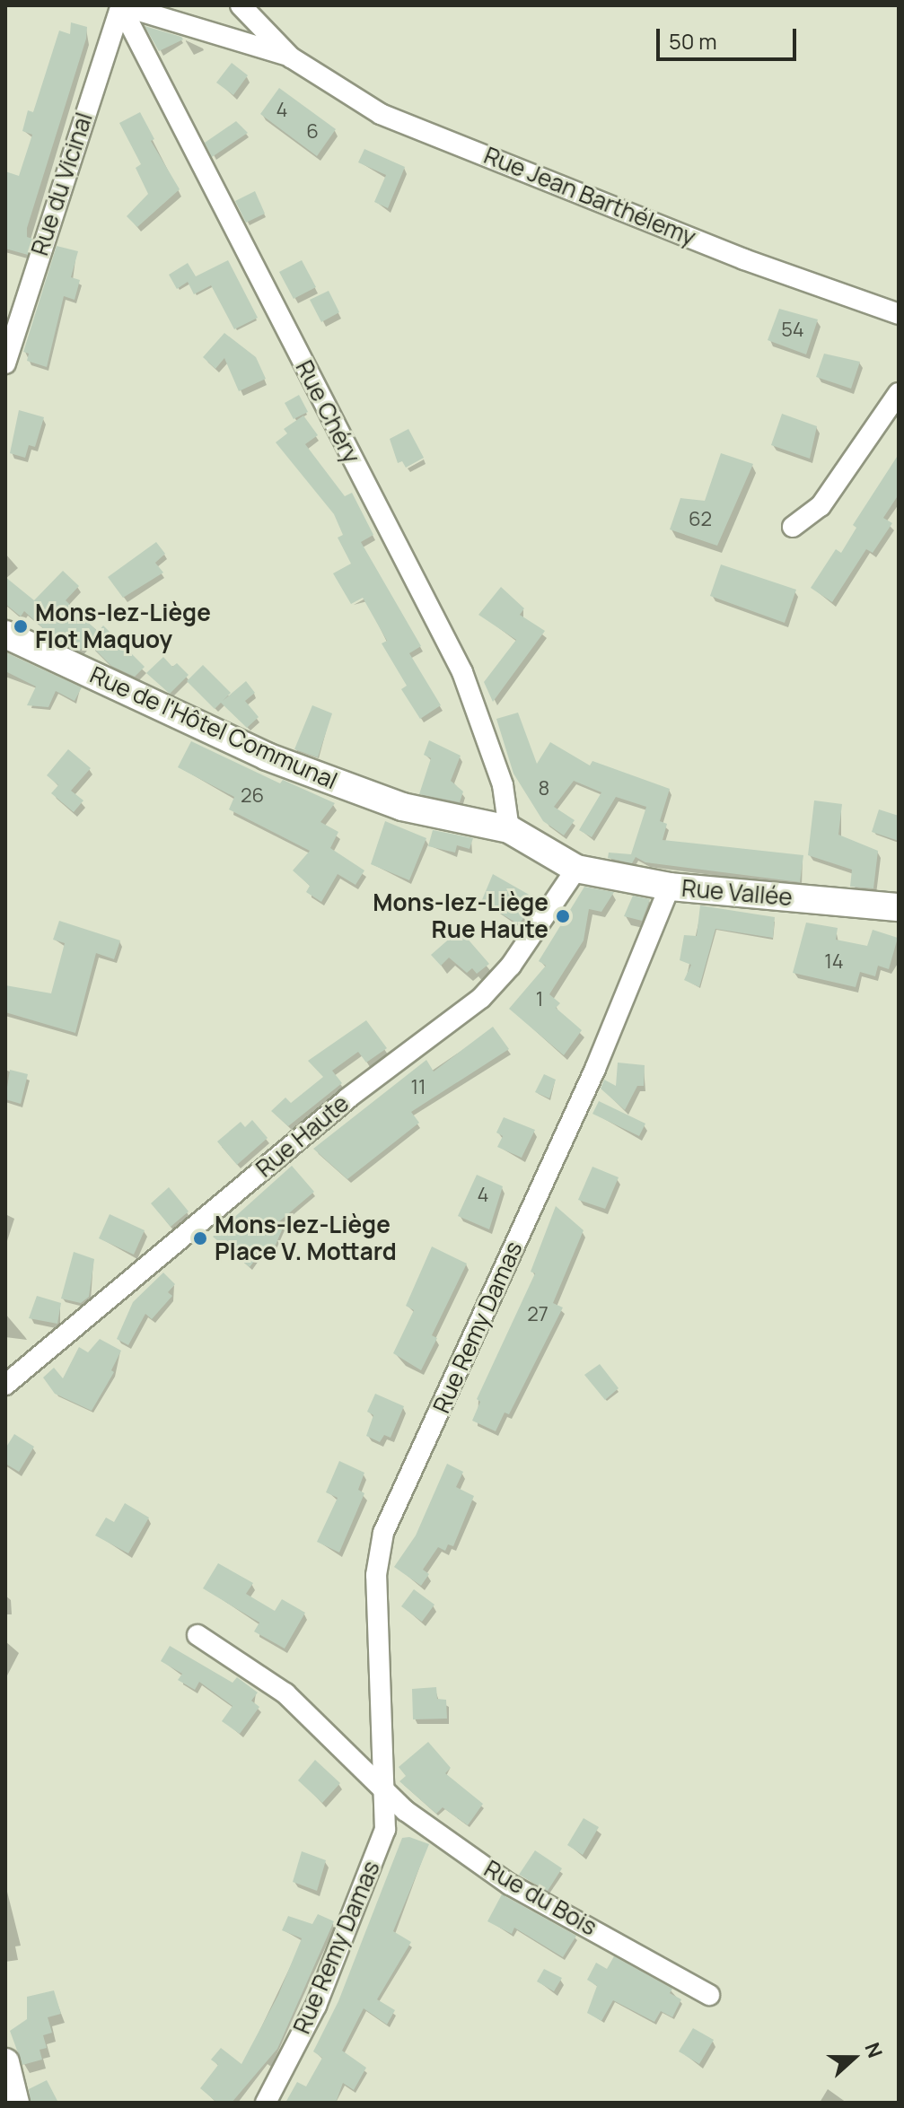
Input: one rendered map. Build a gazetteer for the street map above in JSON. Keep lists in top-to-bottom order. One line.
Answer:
{"streets":{"street":["Rue du Vicinal","Rue Jean Barthélemy","Rue Chéry","Rue de l'Hôtel Communal","Rue Vallée","Rue Haute","Rue Remy Damas","Rue du Bois"]},"crossings":[["Rue du Vicinal","Rue Jean Barthélemy"],["Rue du Vicinal","Rue Chéry"],["Rue Jean Barthélemy","Rue Chéry"],["Rue Chéry","Rue de l'Hôtel Communal"],["Rue de l'Hôtel Communal","Rue Vallée"],["Rue de l'Hôtel Communal","Rue Haute"],["Rue Vallée","Rue Haute"],["Rue Vallée","Rue Remy Damas"],["Rue Remy Damas","Rue du Bois"]],"places":["Mons-lez-Liège Flot Maquoy","Mons-lez-Liège Rue Haute","Mons-lez-Liège Place V. Mottard"],"house_numbers":["4","6","54","62","8","26","14","1","11","4","27"],"scale_bar":"50 m","north":"right"}
